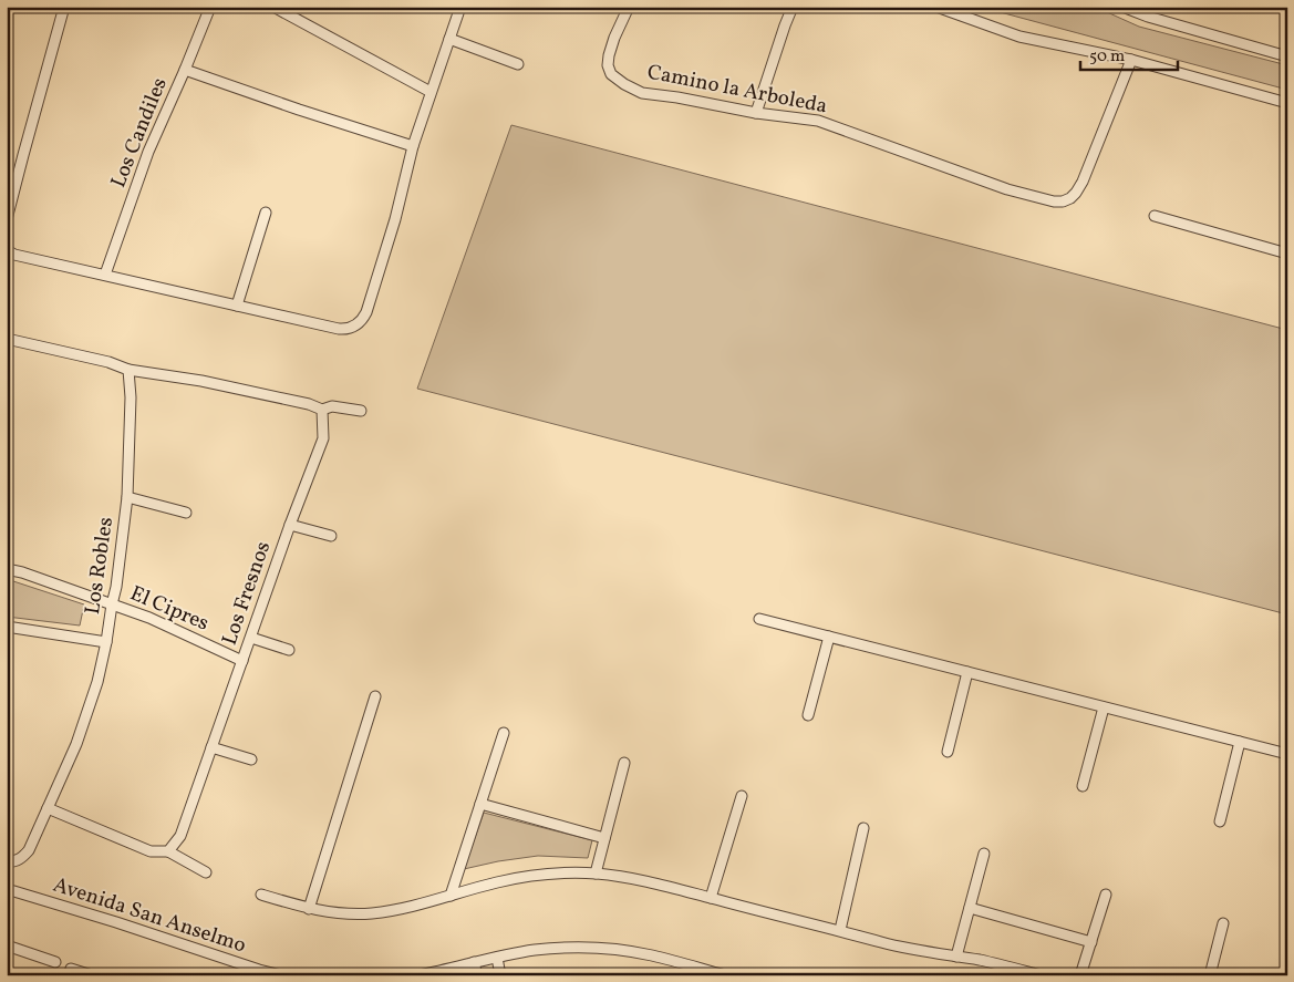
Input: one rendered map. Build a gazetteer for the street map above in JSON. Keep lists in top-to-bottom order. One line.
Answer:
{"streets":{"street":["Camino la Arboleda","Los Candiles","Los Robles","Los Fresnos","El Cipres","Avenida San Anselmo"]},"crossings":[["Los Robles","El Cipres"],["Los Fresnos","El Cipres"]],"scale_bar":"50 m"}
